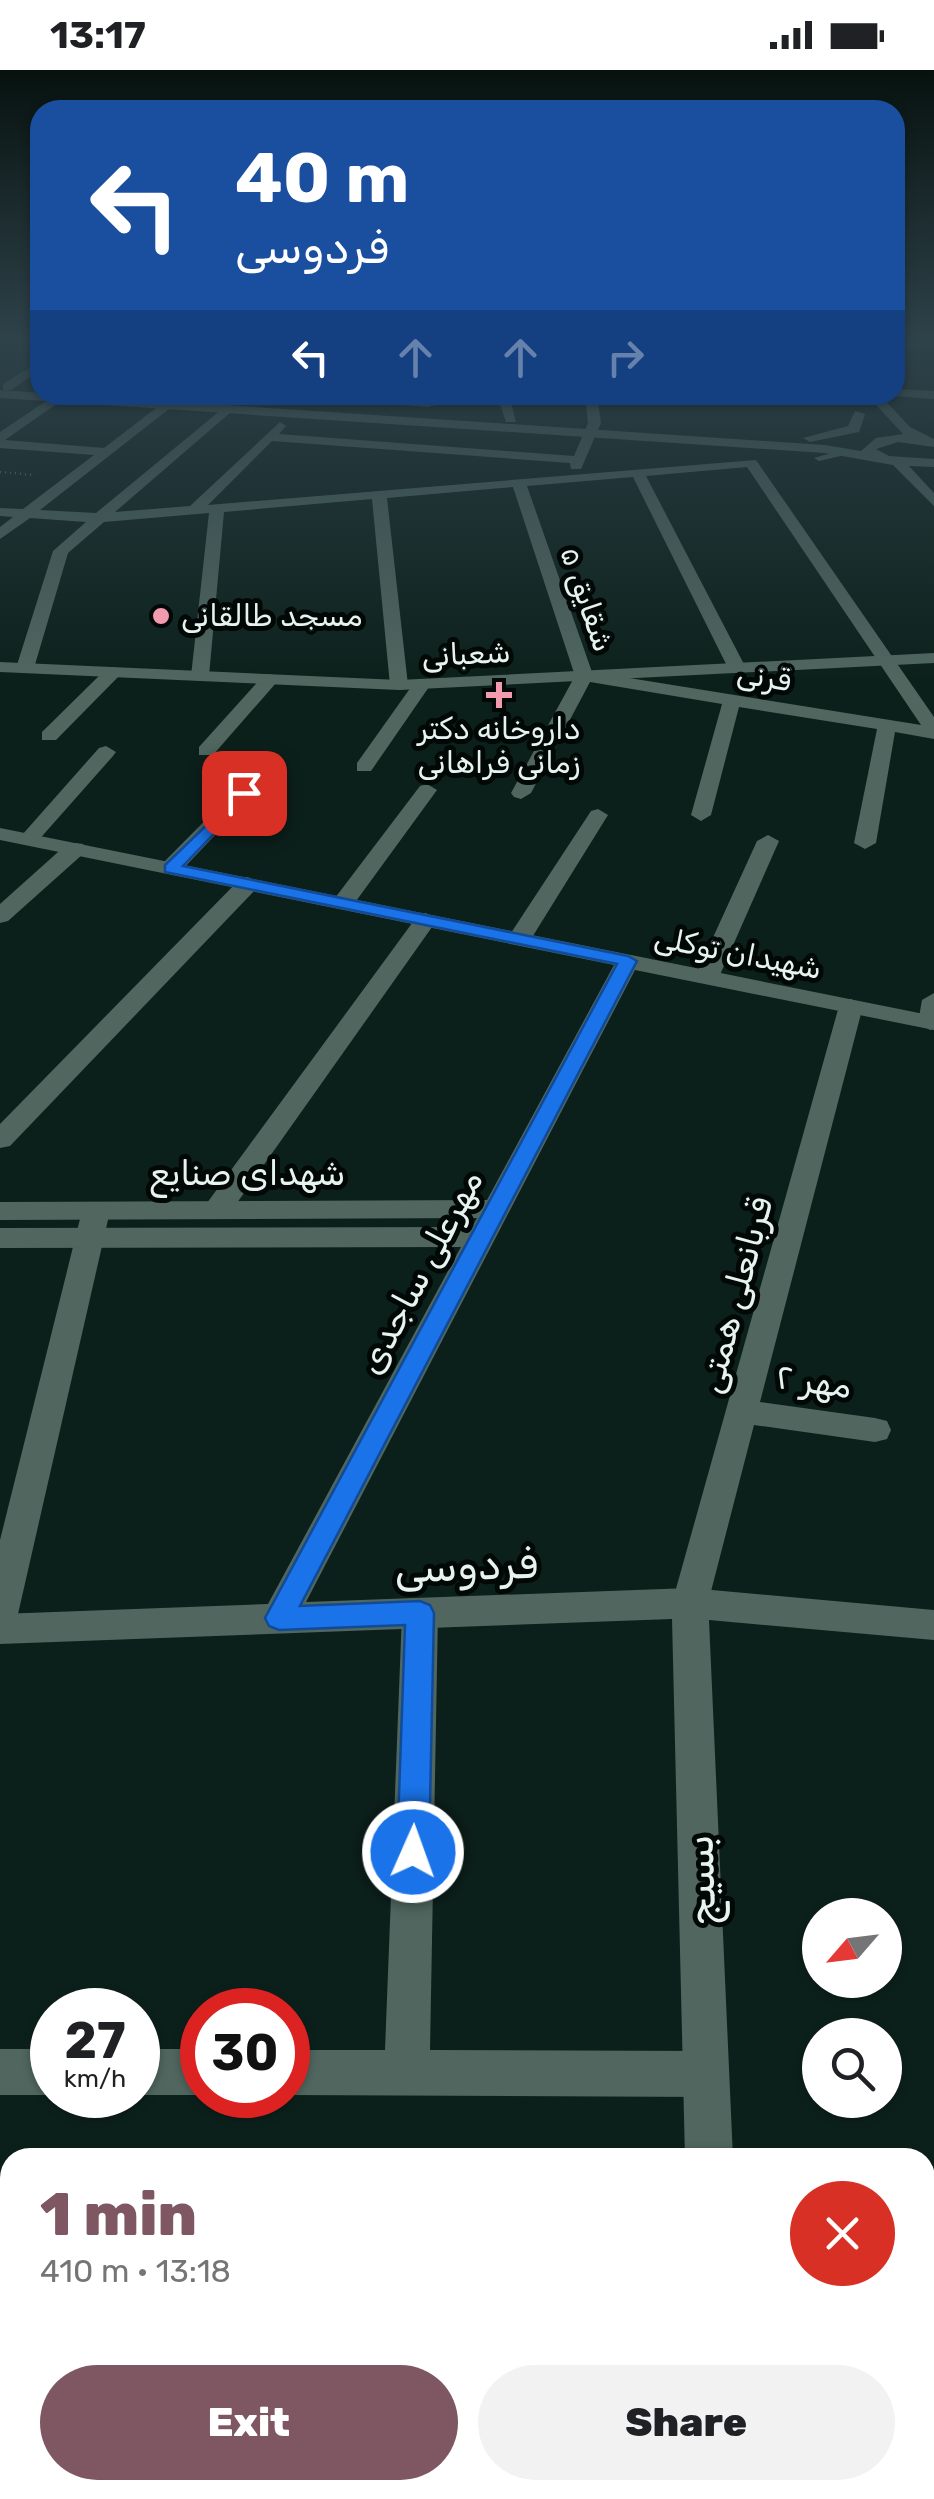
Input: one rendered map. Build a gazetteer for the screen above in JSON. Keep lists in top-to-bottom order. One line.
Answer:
{"streets":{"street":["شقایق ۵","شعبانی","قرنی","شهیدان توکلی","شهدای صنایع","مهرعلی ساجدی","قربانعلی همتی","مهر ۲","فردوسی","بسیج"]},"crossings":[["شقایق ۵","شعبانی"],["شقایق ۵","قرنی"],["شعبانی","قرنی"],["شهیدان توکلی","مهرعلی ساجدی"],["شهیدان توکلی","قربانعلی همتی"],["شهدای صنایع","مهرعلی ساجدی"],["مهرعلی ساجدی","فردوسی"],["قربانعلی همتی","مهر ۲"],["قربانعلی همتی","فردوسی"],["قربانعلی همتی","بسیج"],["فردوسی","بسیج"]],"places":{"other":["مسجد طالقانی"],"health":["داروخانه دکتر زمانی فراهانی"]},"north":"bottom left","page":{"status":"13:17","turn":["40 m","فردوسی"],"speed":"27 km/h","limit":"30","heading":["1 min","410 m · 13:18"],"buttons":["Exit","Share"]}}
